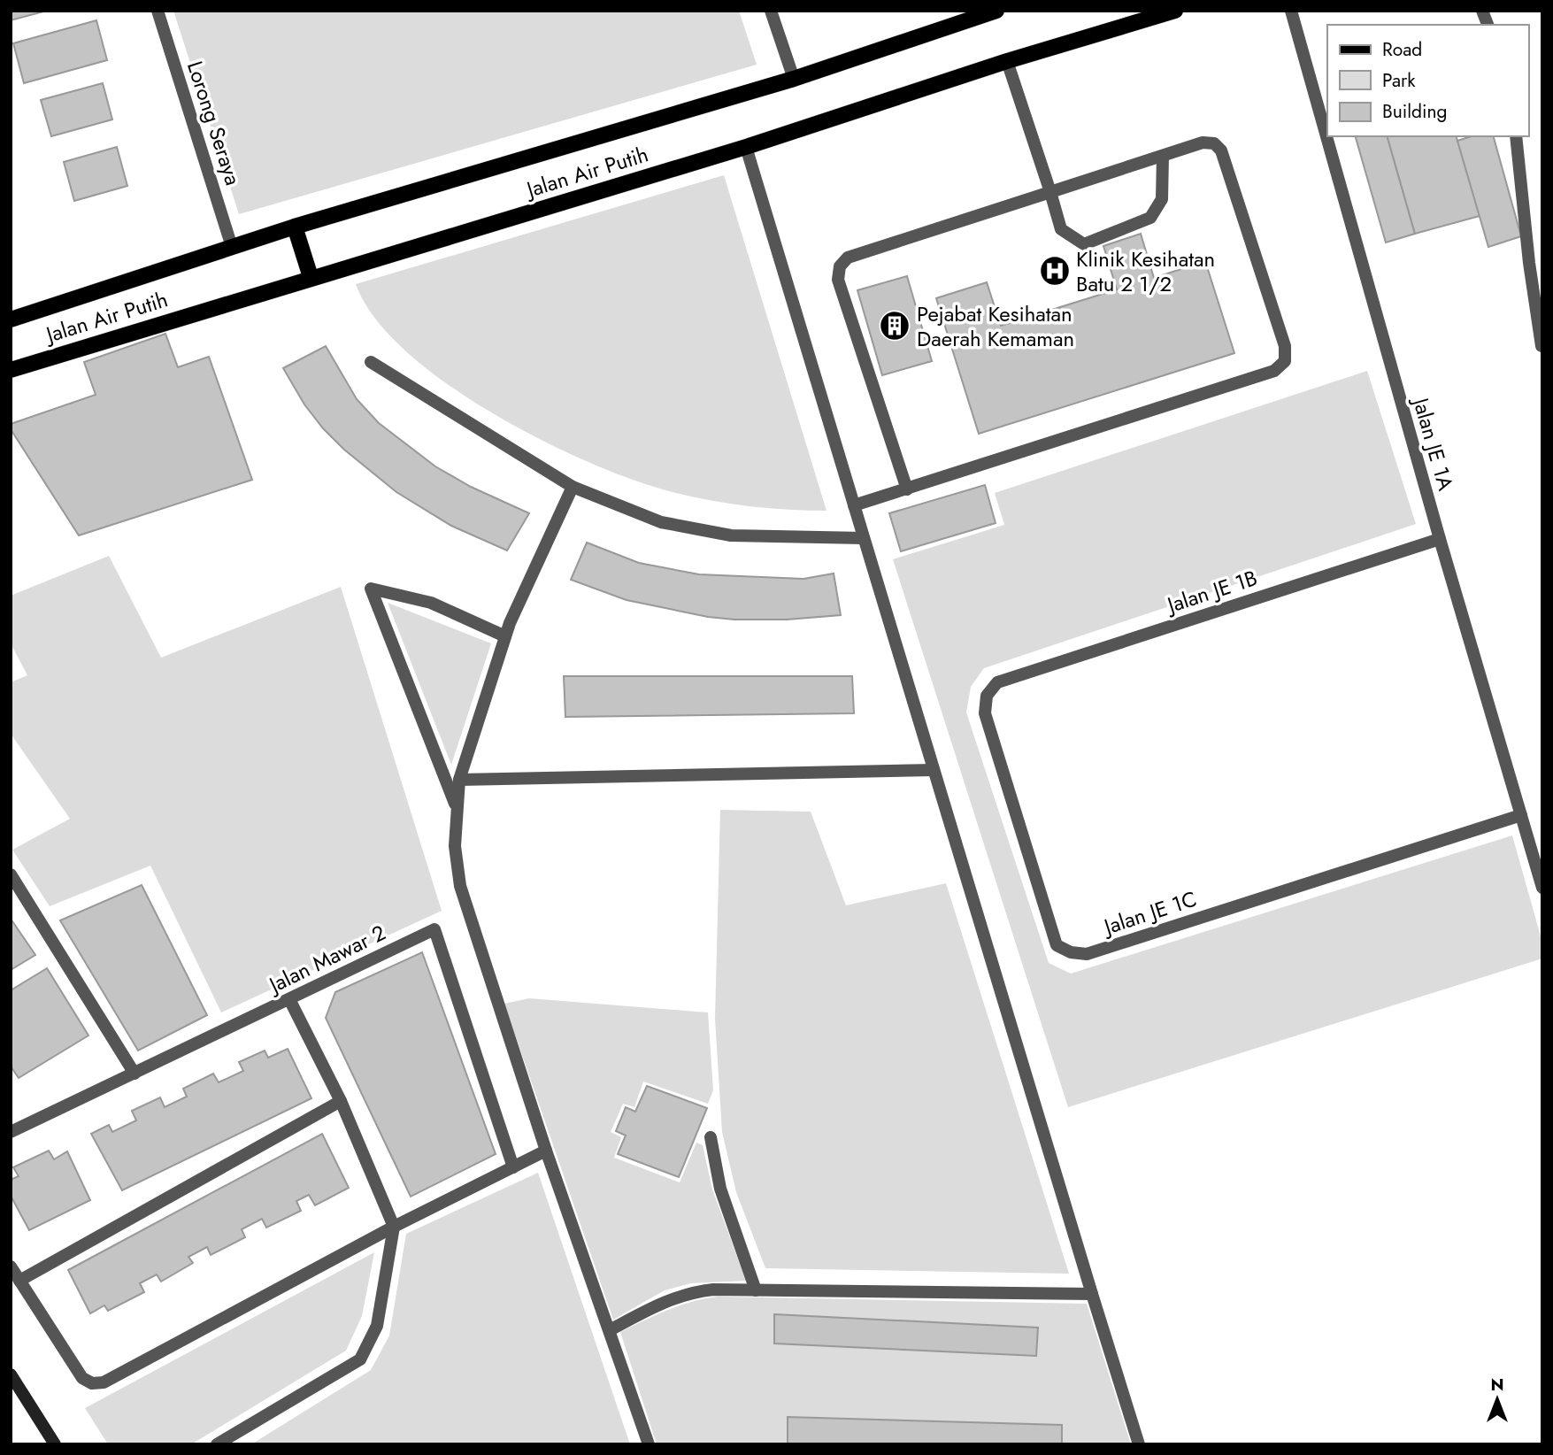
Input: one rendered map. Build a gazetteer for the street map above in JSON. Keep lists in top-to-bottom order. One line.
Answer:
{"streets":{"main road":["Jalan Air Putih"],"street":["Lorong Seraya","Jalan JE 1A","Jalan JE 1B","Jalan JE 1C","Jalan Mawar 2"]},"crossings":[["Lorong Seraya","Jalan Air Putih"],["Jalan JE 1A","Jalan JE 1B"],["Jalan JE 1A","Jalan JE 1C"],["Jalan JE 1B","Jalan JE 1C"]],"places":{"hospital":["Klinik Kesihatan Batu 2 1/2"],"building":["Pejabat Kesihatan Daerah Kemaman"]},"legend":["Road","Park","Building"],"north":"top"}
